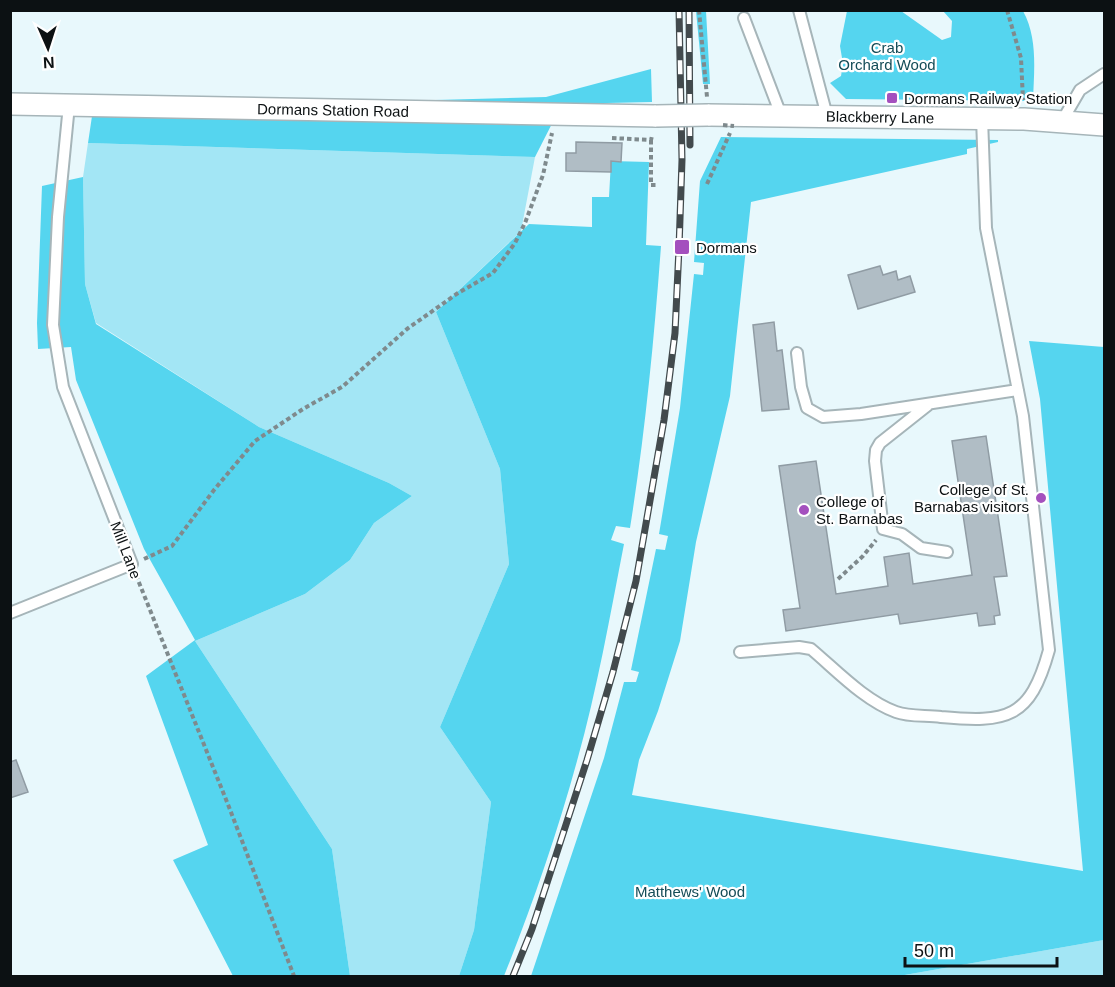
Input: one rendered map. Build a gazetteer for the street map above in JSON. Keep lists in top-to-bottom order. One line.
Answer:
{"streets":{"street":["Dormans Station Road","Blackberry Lane"],"lane":["Mill Lane"]},"crossings":[["Dormans Station Road","Blackberry Lane"],["Dormans Station Road","Mill Lane"]],"parks":["Crab Orchard Wood","Matthews' Wood"],"places":{"transit":["Dormans Railway Station","Dormans"],"other":["College of St. Barnabas visitors","College of St. Barnabas"]},"scale_bar":"50 m","north":"bottom"}
